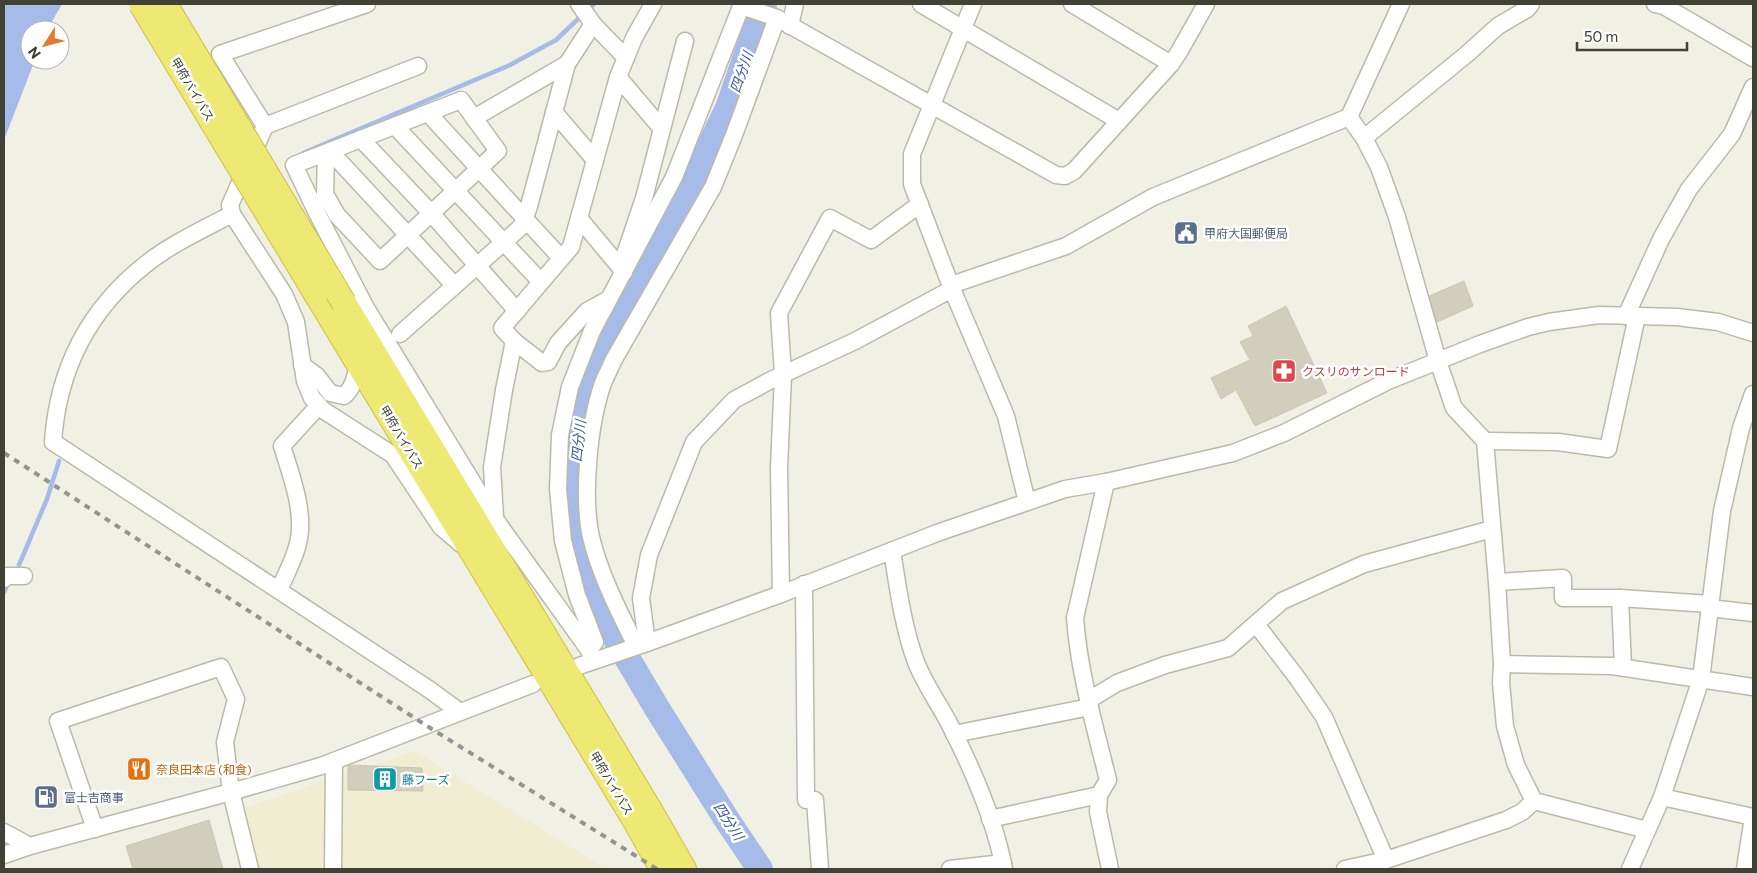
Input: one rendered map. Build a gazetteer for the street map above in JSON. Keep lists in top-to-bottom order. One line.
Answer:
{"streets":{"highway":["甲府バイパス"]},"water":["四分川"],"places":{"public building":["甲府大国郵便局"],"pharmacy":["クスリのサンロード"],"restaurant":["奈良田本店 (和食)"],"building":["藤フーズ"],"fuel station":["富士吉商事"]},"scale_bar":"50 m","north":"bottom left"}
